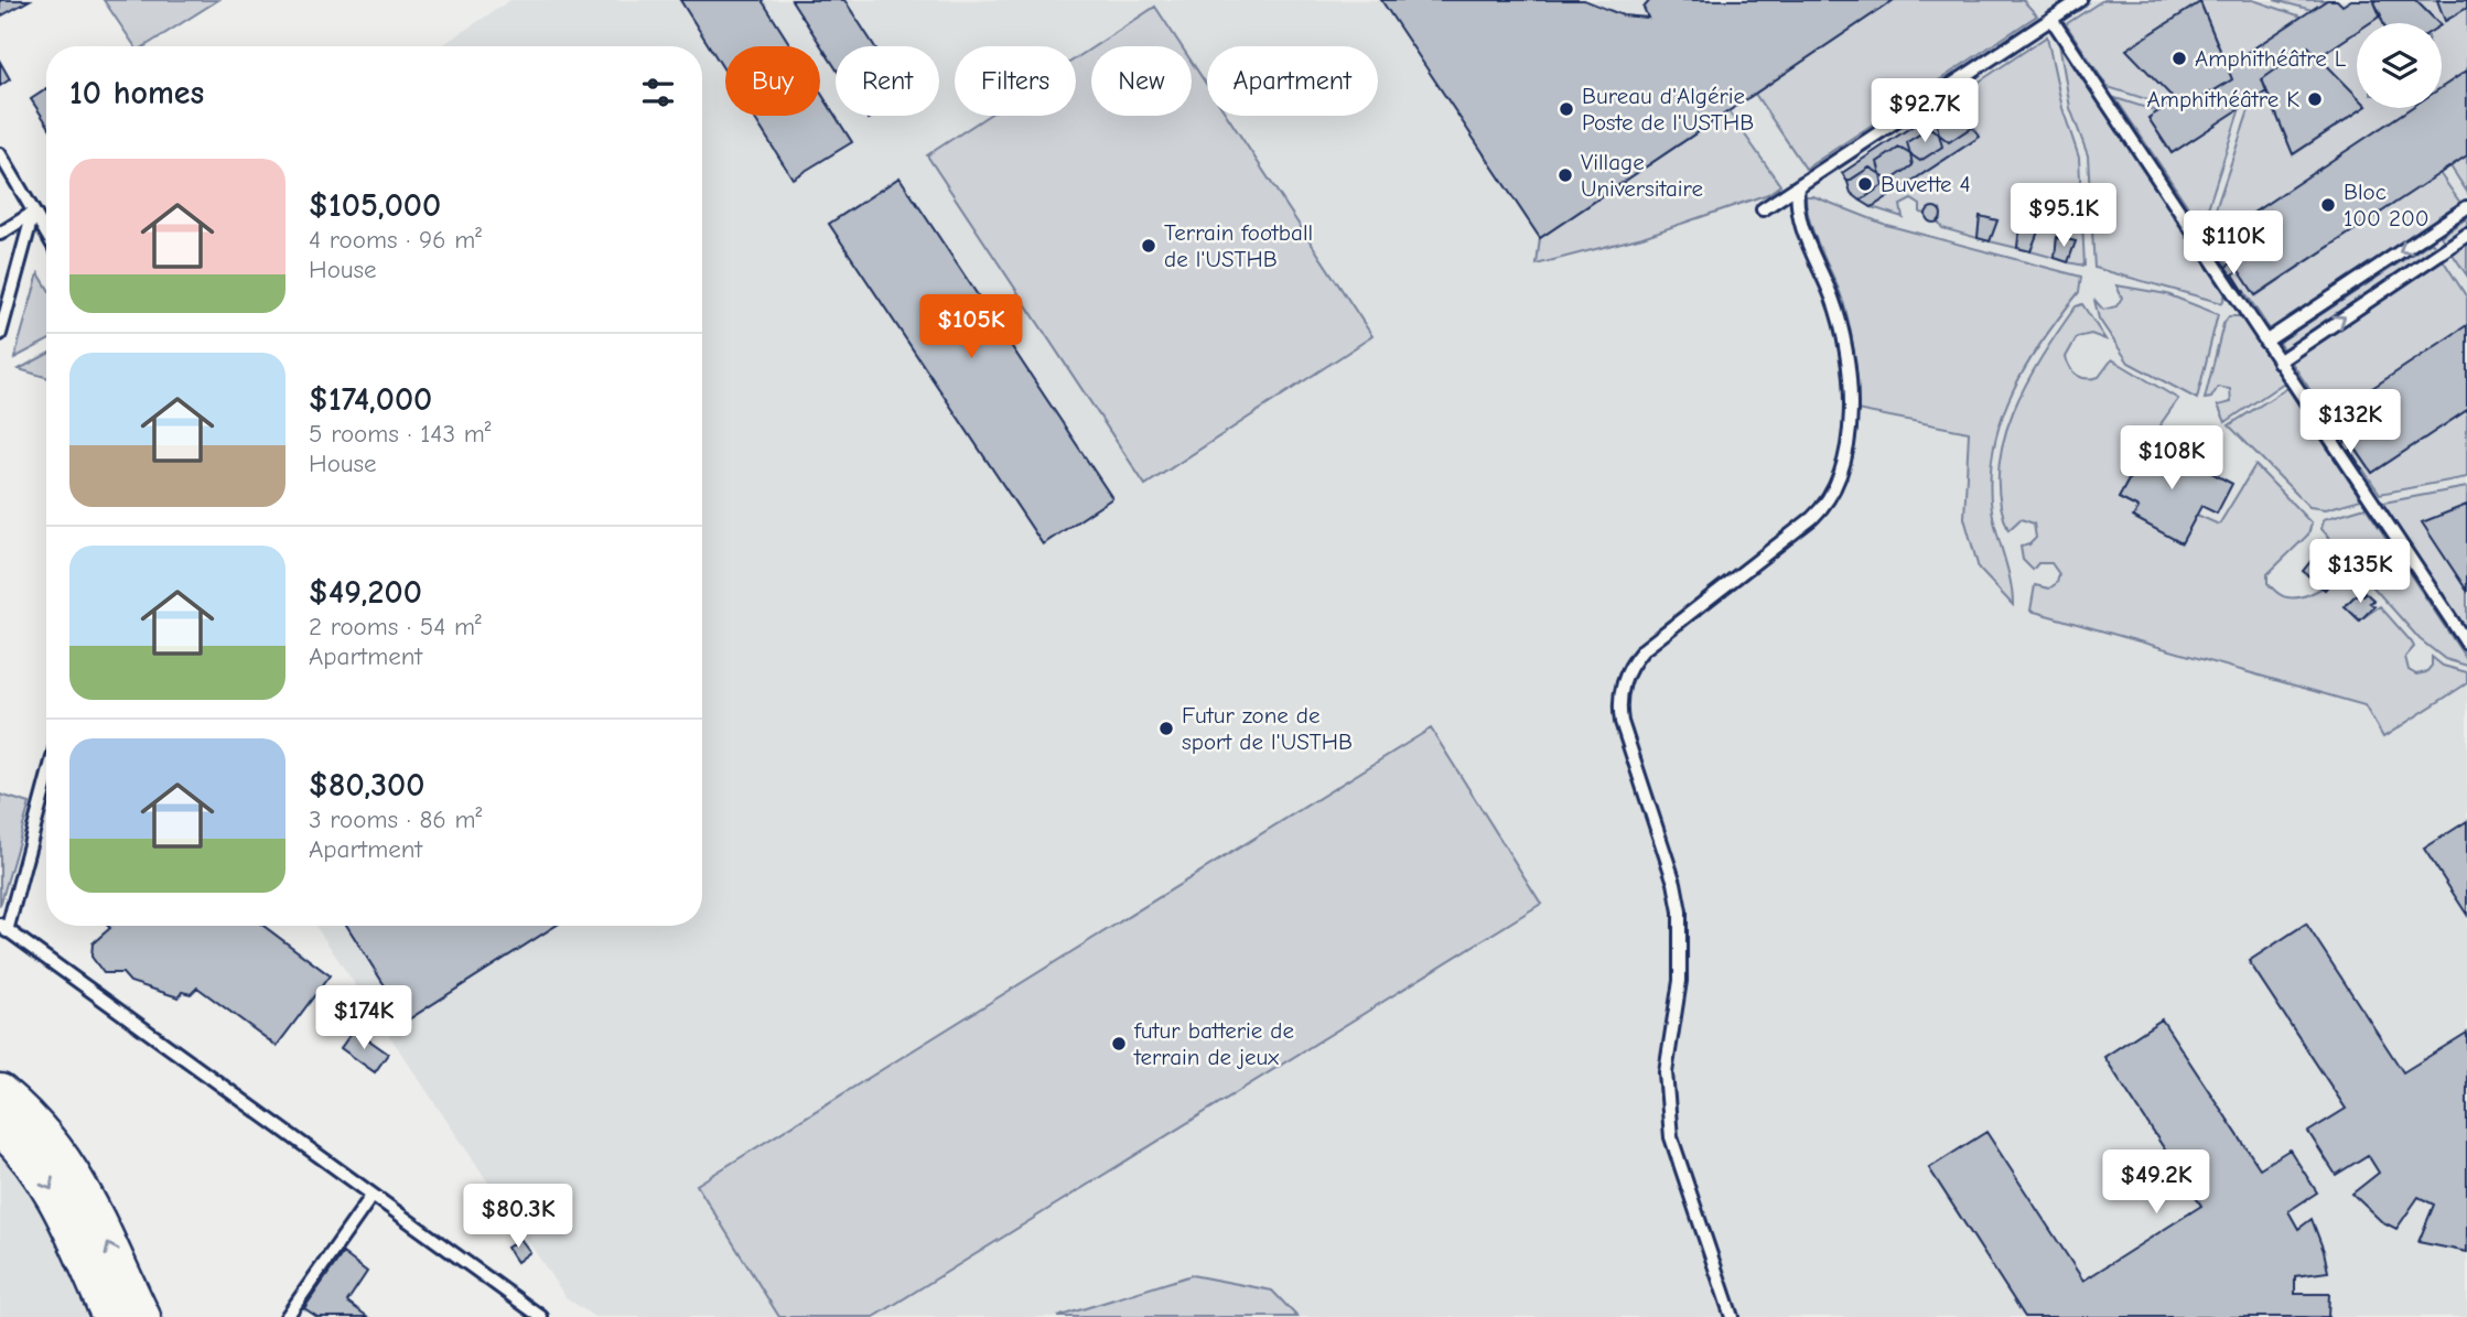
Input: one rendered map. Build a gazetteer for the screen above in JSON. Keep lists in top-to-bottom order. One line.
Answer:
{"places":["Amphithéâtre L","Amphithéâtre K","Bureau d'Algérie Poste de l'USTHB","Village Universitaire","Buvette 4","Bloc 100 200","Terrain football de l'USTHB","Futur zone de sport de l'USTHB","futur batterie de terrain de jeux"],"page":{"chip":["Buy","Rent","Filters","New","Apartment"],"heading":"10 homes","price":["$92.7K","$95.1K","$110K","$105K","$132K","$108K","$135K","$174K","$49.2K","$80.3K"],"list":[{"name":"$105,000","note":"4 rooms · 96 m² · House"},{"name":"$174,000","note":"5 rooms · 143 m² · House"},{"name":"$49,200","note":"2 rooms · 54 m² · Apartment"},{"name":"$80,300","note":"3 rooms · 86 m² · Apartment"}]}}
